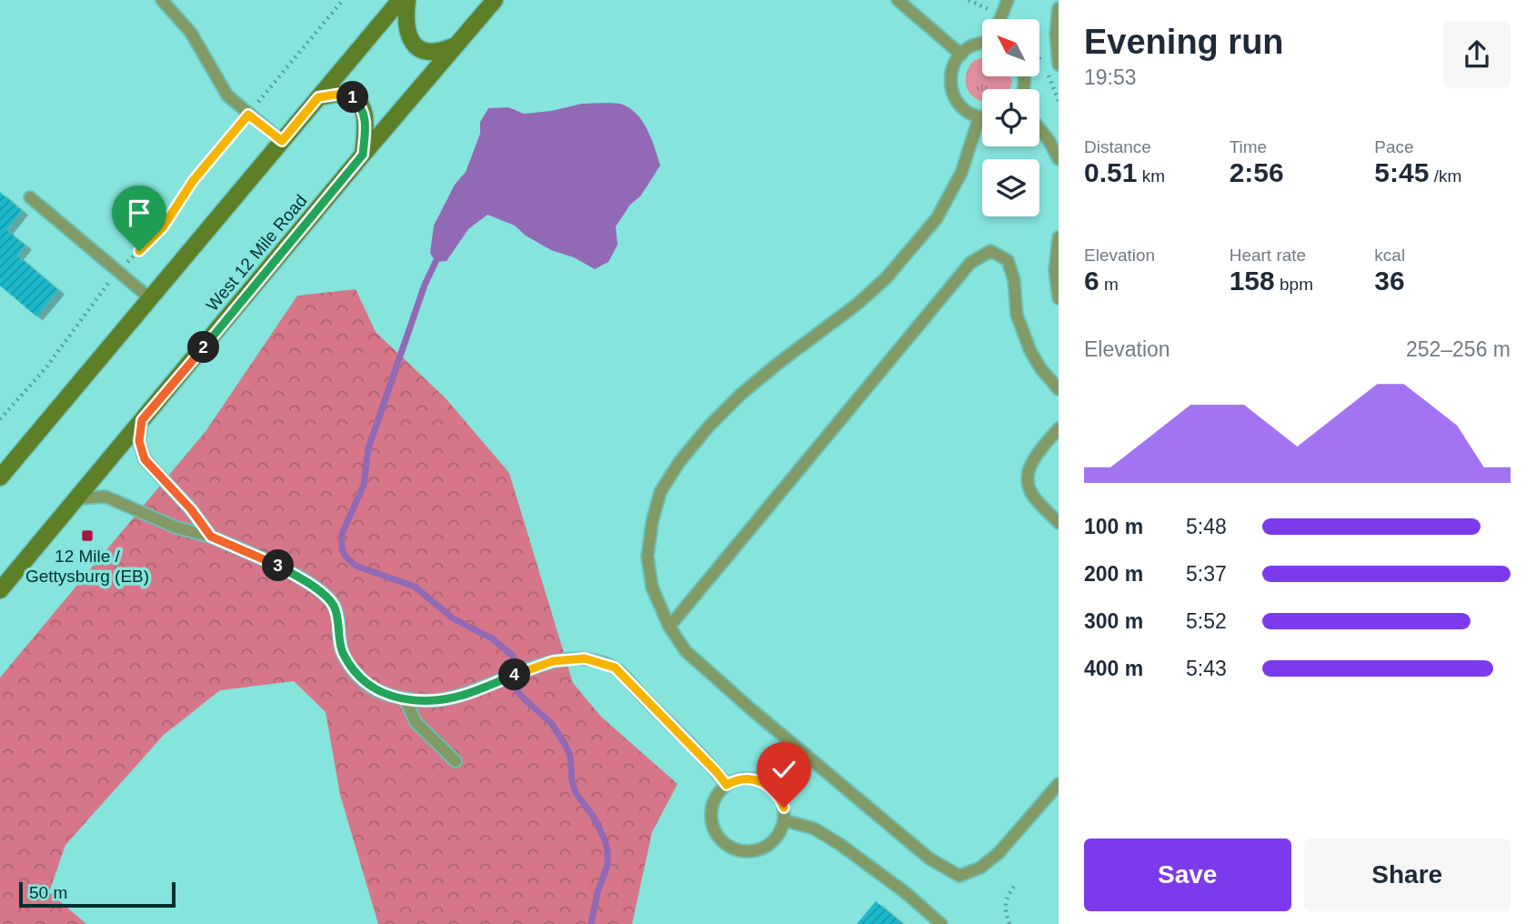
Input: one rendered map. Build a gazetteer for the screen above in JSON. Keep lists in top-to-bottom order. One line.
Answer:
{"streets":{"main road":["West 12 Mile Road"]},"places":{"transit":["12 Mile / Gettysburg (EB)"]},"scale_bar":"50 m","north":"top left","page":{"heading":["Evening run","19:53"],"pins":["1","2","3","4"],"stats":[["Distance","0.51 km"],["Time","2:56"],["Pace","5:45 /km"],["Elevation","6 m"],["Heart rate","158 bpm"],["kcal","36"]],"chart":["Elevation","252–256 m"],"list":[{"name":"100 m","note":"5:48"},{"name":"200 m","note":"5:37"},{"name":"300 m","note":"5:52"},{"name":"400 m","note":"5:43"}],"buttons":["Save","Share"],"scale":"50 m"}}
